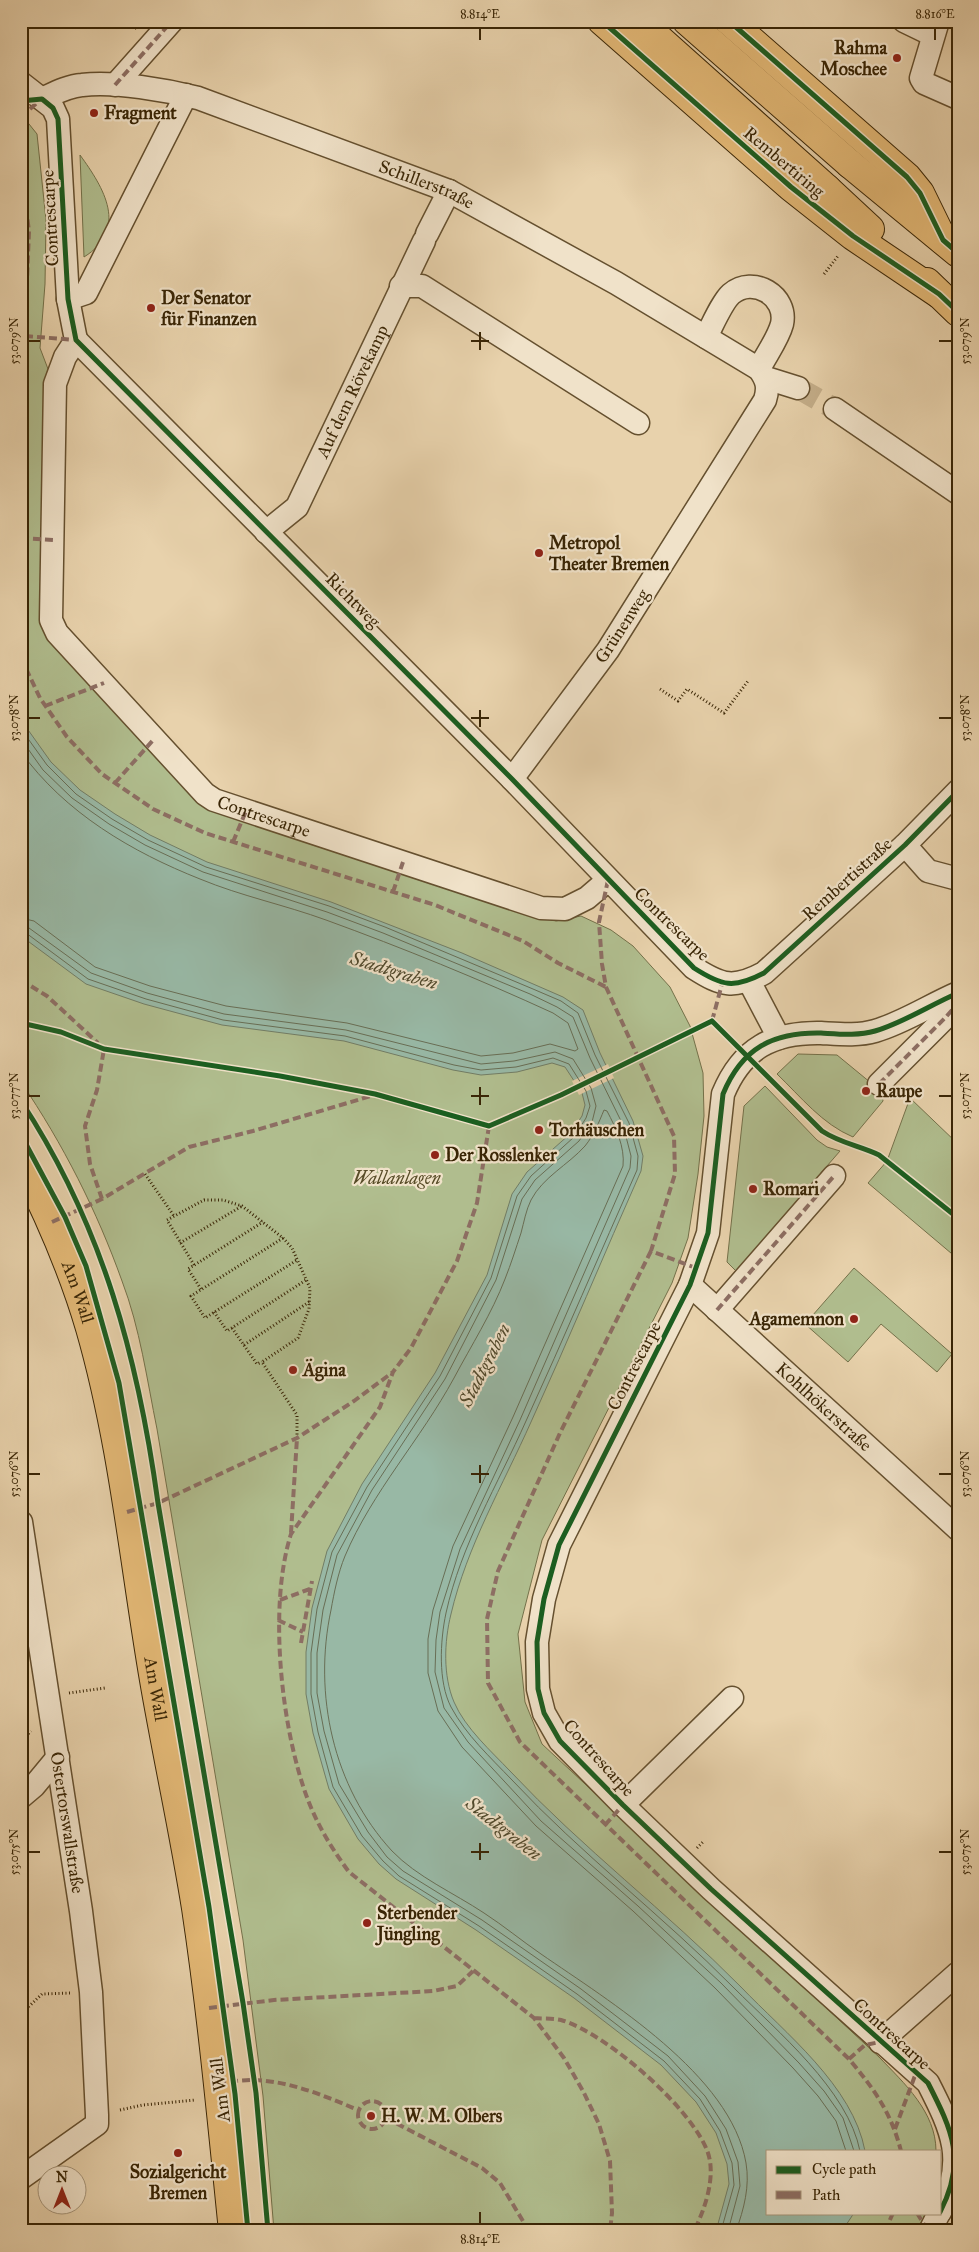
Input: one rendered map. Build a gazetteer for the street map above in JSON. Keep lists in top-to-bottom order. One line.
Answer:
{"streets":{"main road":["Rembertiring","Am Wall"],"street":["Schillerstraße","Contrescarpe","Auf dem Rövekamp","Richtweg","Grünenweg","Rembertistraße","Kohlhökerstraße","Ostertorswallstraße"]},"crossings":[["Schillerstraße","Contrescarpe"],["Schillerstraße","Auf dem Rövekamp"],["Schillerstraße","Grünenweg"],["Contrescarpe","Richtweg"],["Contrescarpe","Rembertistraße"],["Contrescarpe","Kohlhökerstraße"],["Auf dem Rövekamp","Richtweg"],["Richtweg","Grünenweg"]],"water":["Stadtgraben"],"parks":["Wallanlagen"],"places":["Rahma Moschee","Fragment","Der Senator für Finanzen","Metropol Theater Bremen","Raupe","Torhäuschen","Der Rosslenker","Romari","Agamemnon","Ägina","Sterbender Jüngling","H. W. M. Olbers","Sozialgericht Bremen"],"legend":["Cycle path","Path"],"north":"top","coordinates":["8.814°E","8.816°E","53.079°N","53.078°N","53.077°N","53.076°N","53.075°N"]}
